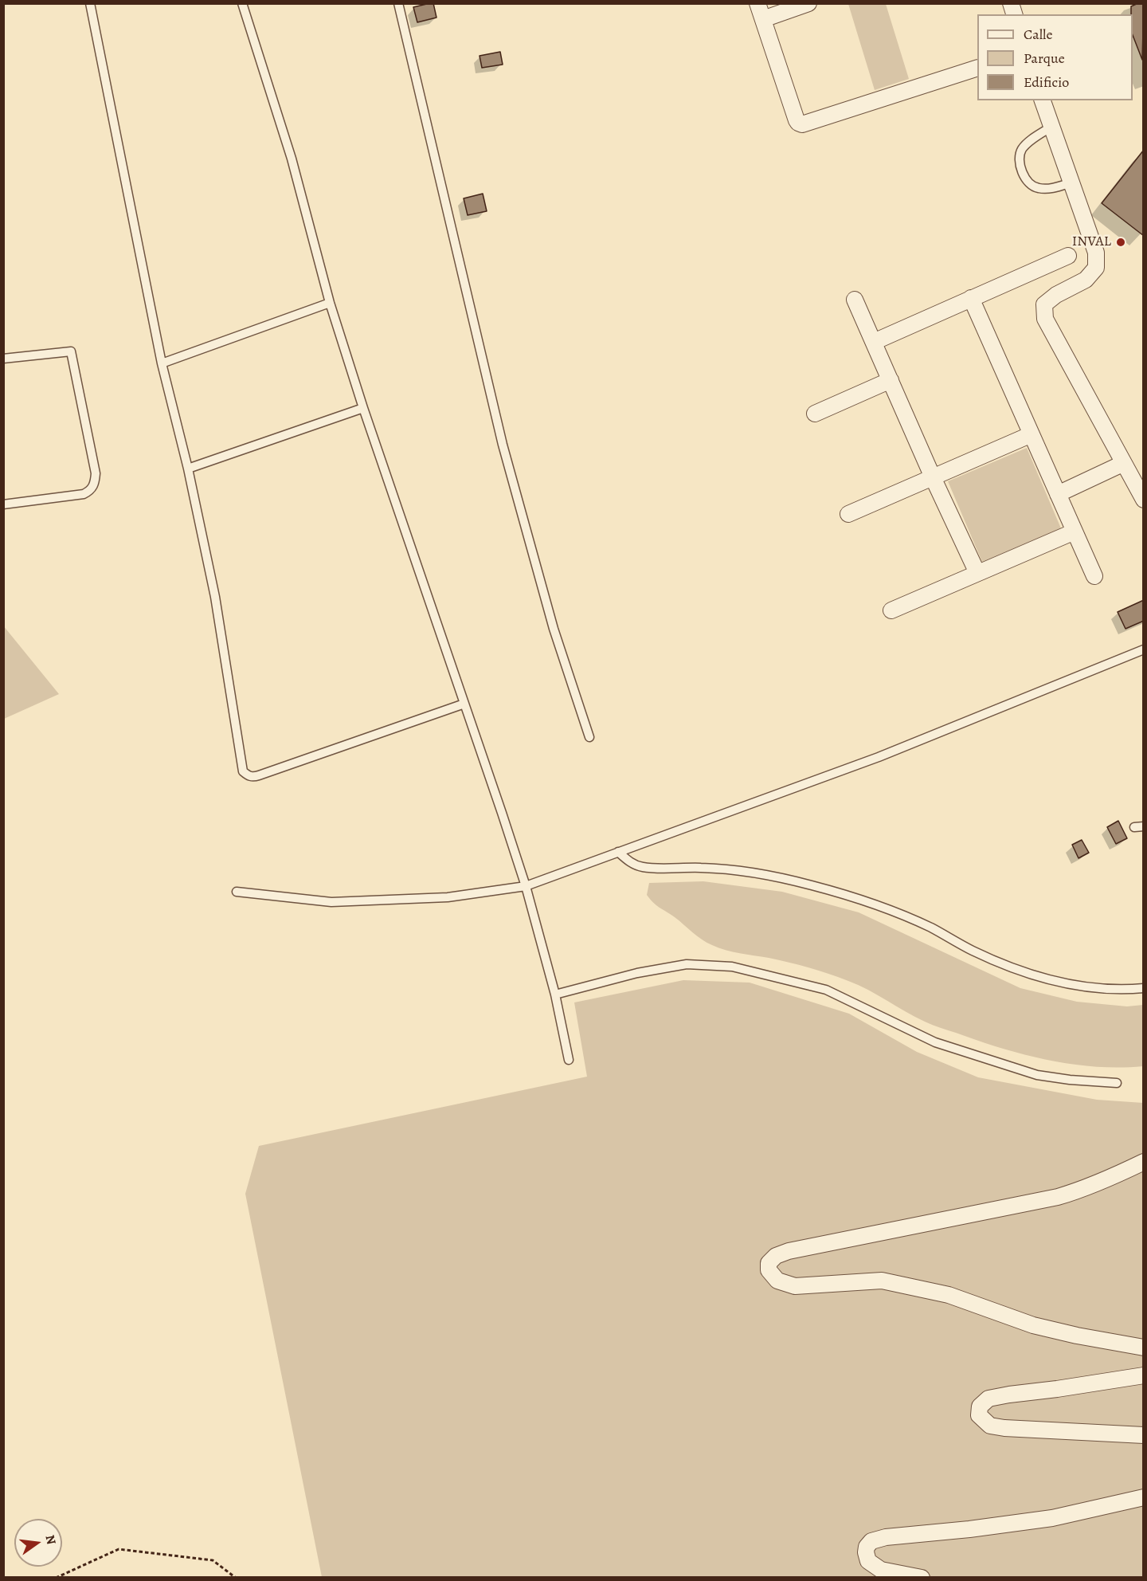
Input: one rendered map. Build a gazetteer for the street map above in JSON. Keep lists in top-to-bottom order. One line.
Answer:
{"places":["INVAL"],"legend":["Calle","Parque","Edificio"],"north":"right"}
